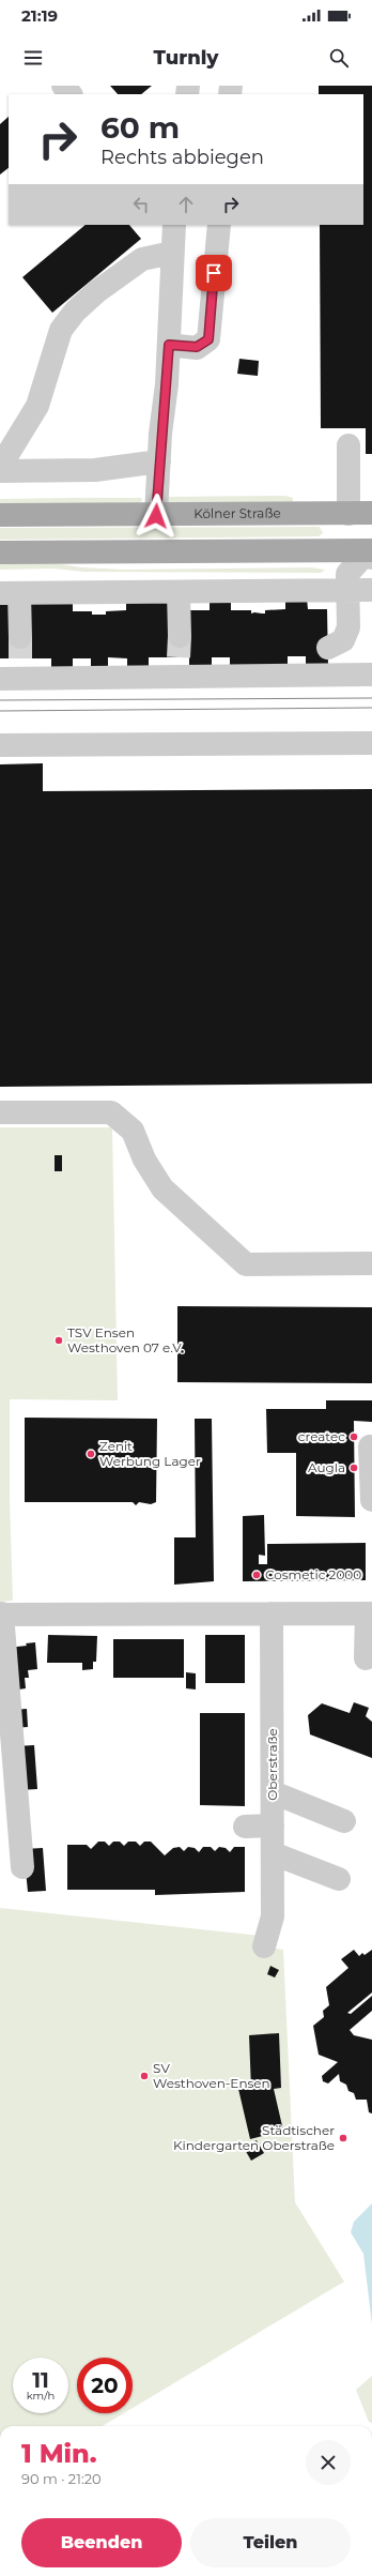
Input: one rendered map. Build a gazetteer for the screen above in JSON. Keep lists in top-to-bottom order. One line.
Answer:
{"streets":{"main road":["Kölner Straße"],"street":["Oberstraße"]},"places":["TSV Ensen Westhoven 07 e.V.","createc","Zenit Werbung Lager","Augla","Cosmetic 2000","SV Westhoven-Ensen","Städtischer Kindergarten Oberstraße"],"page":{"status":"21:19","header":"Turnly","turn":["60 m","Rechts abbiegen"],"speed":"11 km/h","limit":"20","heading":["1 Min.","90 m · 21:20"],"buttons":["Beenden","Teilen"]}}
